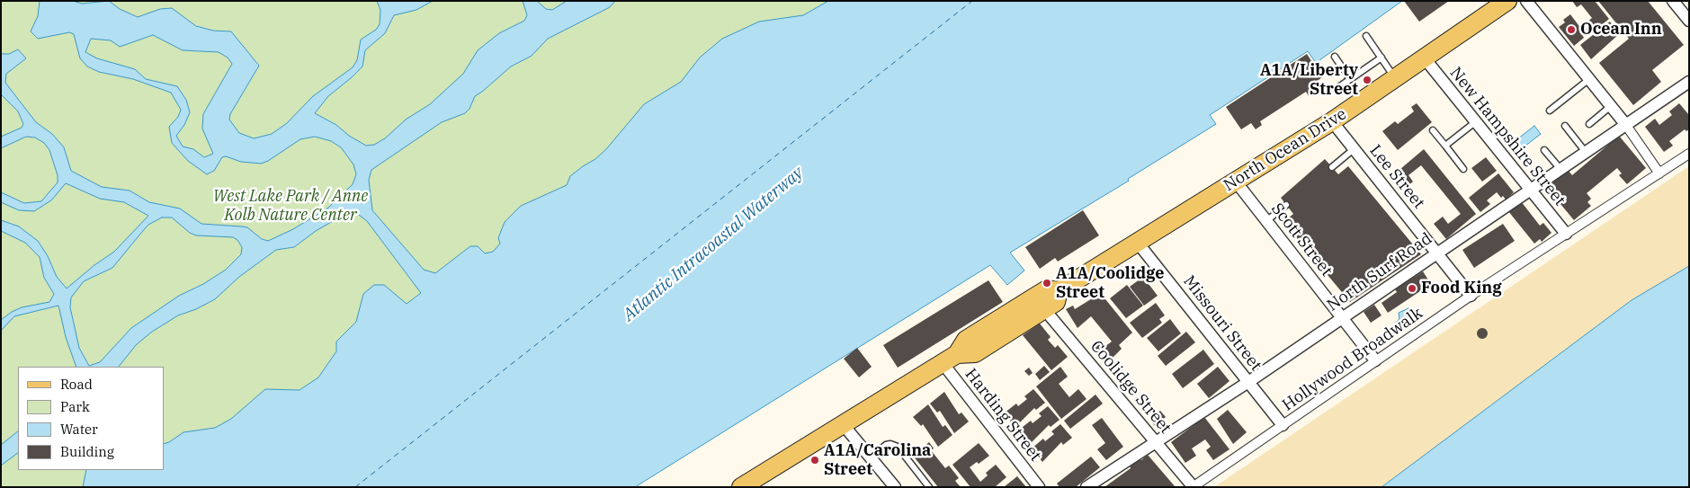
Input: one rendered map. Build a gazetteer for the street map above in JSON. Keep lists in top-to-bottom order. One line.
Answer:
{"streets":{"main road":["North Ocean Drive"],"street":["New Hampshire Street","Lee Street","Scott Street","North Surf Road","Missouri Street","Hollywood Broadwalk","Coolidge Street","Harding Street"]},"crossings":[["New Hampshire Street","North Ocean Drive"],["New Hampshire Street","North Surf Road"],["New Hampshire Street","Hollywood Broadwalk"],["North Ocean Drive","Lee Street"],["North Ocean Drive","Scott Street"],["North Ocean Drive","Missouri Street"],["North Ocean Drive","Coolidge Street"],["North Ocean Drive","Harding Street"],["Lee Street","North Surf Road"],["Lee Street","Hollywood Broadwalk"],["Scott Street","North Surf Road"],["Scott Street","Hollywood Broadwalk"],["North Surf Road","Missouri Street"],["North Surf Road","Coolidge Street"],["Missouri Street","Hollywood Broadwalk"],["Hollywood Broadwalk","Coolidge Street"]],"water":["Atlantic Intracoastal Waterway"],"parks":["West Lake Park / Anne Kolb Nature Center"],"places":["Ocean Inn","A1A/Liberty Street","A1A/Coolidge Street","Food King","A1A/Carolina Street"],"legend":["Road","Park","Water","Building"]}
